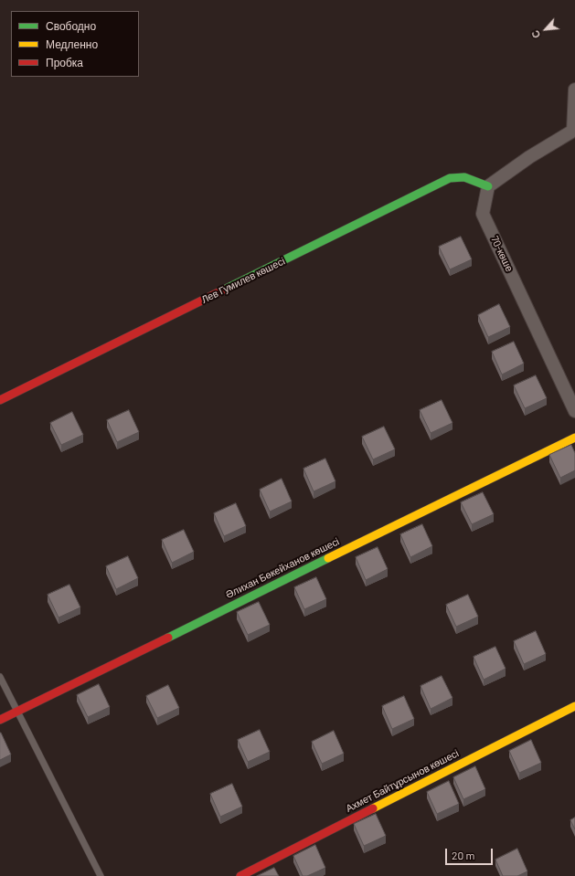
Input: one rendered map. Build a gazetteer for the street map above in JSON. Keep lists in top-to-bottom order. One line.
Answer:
{"streets":{"street":["70-көше","Лев Гумилев көшесі","Әлихан Бөкейханов көшесі","Ахмет Байтұрсынов көшесі"]},"crossings":[["70-көше","Лев Гумилев көшесі"]],"legend":["Свободно","Медленно","Пробка"],"scale_bar":"20 m","north":"bottom left"}
